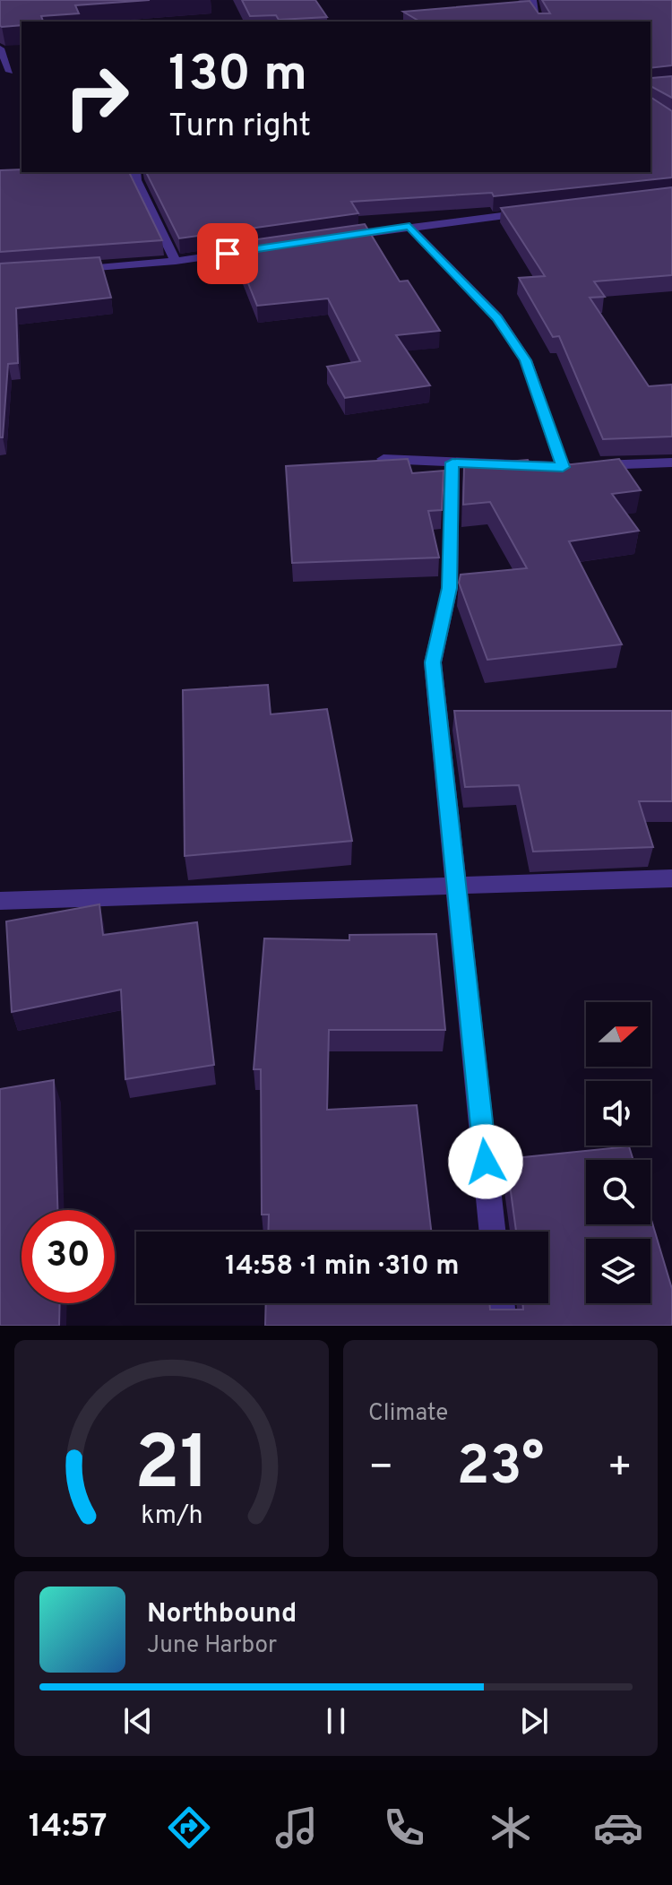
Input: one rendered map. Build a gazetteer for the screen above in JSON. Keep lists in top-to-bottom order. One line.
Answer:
{"north":"right","page":{"turn":["130 m","Turn right"],"limit":"30","trip":"14:58 · 1 min · 310 m","tile":"Climate","heat":["−","23°","+"],"song":["Northbound","June Harbor"],"tabs":"14:57","gauge":["21","km/h"]}}
